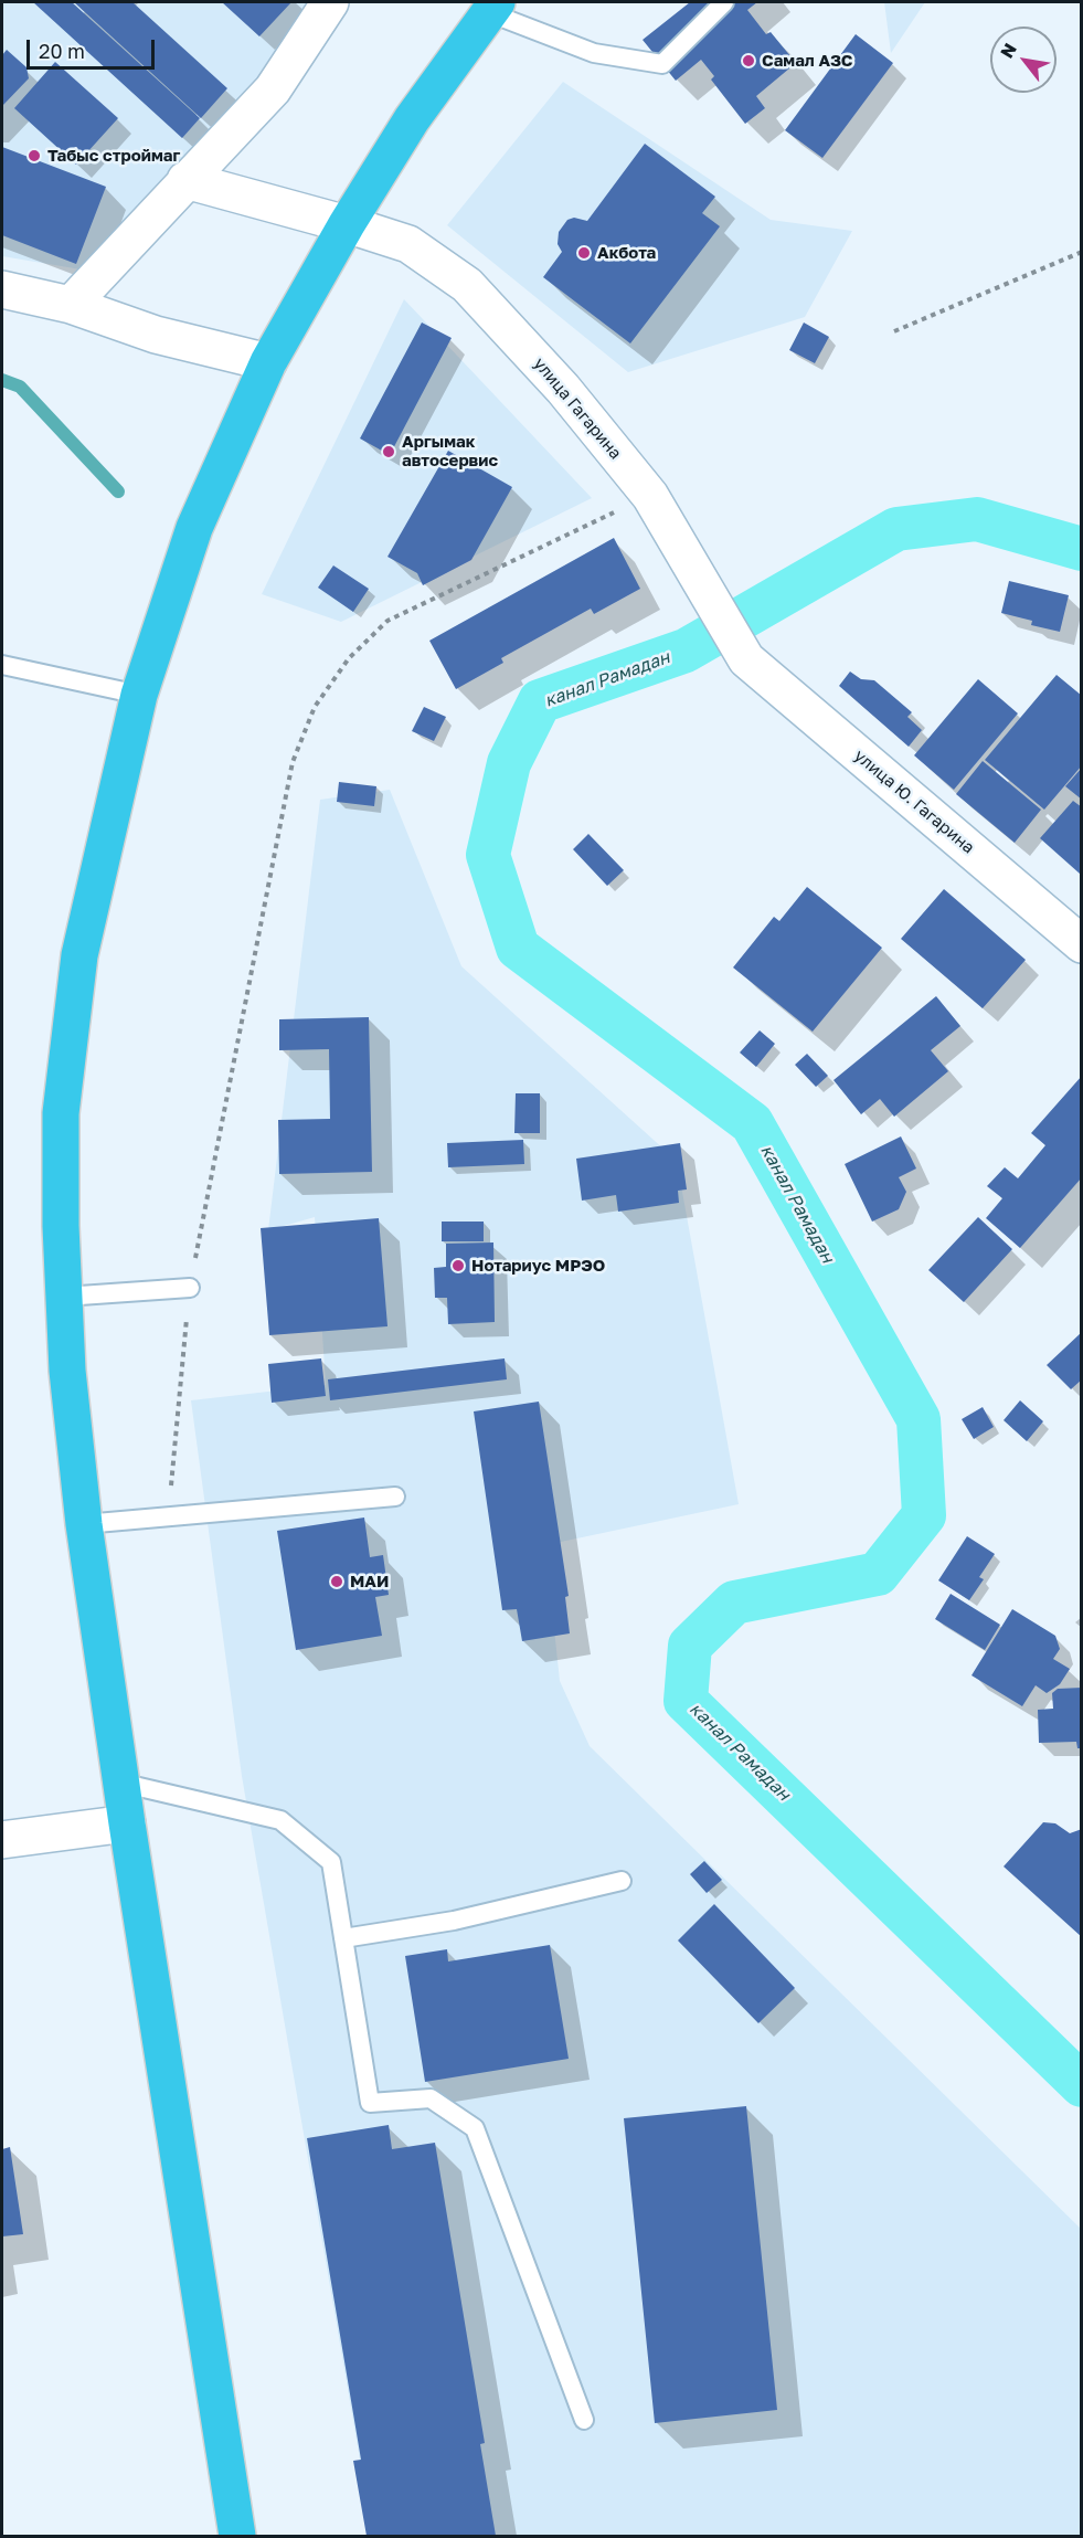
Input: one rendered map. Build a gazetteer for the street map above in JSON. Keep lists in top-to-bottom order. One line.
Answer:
{"streets":{"street":["улица Гагарина","улица Ю. Гагарина"]},"crossings":[["улица Гагарина","улица Ю. Гагарина"]],"water":["канал Рамадан"],"places":["Самал АЗС","Табыс строймаг","Акбота","Аргымак автосервис","Нотариус МРЭО","МАИ"],"scale_bar":"20 m","north":"top left"}
